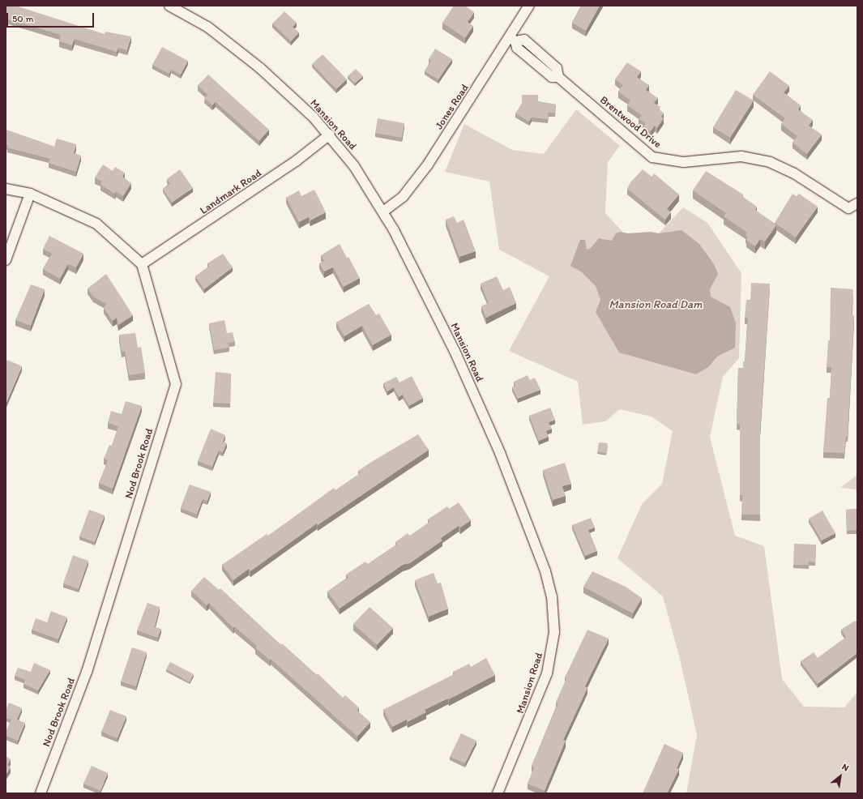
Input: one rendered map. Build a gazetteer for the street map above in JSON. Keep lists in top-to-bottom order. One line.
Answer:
{"streets":{"street":["Jones Road","Brentwood Drive","Mansion Road","Landmark Road","Nod Brook Road"]},"crossings":[["Jones Road","Brentwood Drive"],["Jones Road","Mansion Road"],["Mansion Road","Landmark Road"],["Landmark Road","Nod Brook Road"]],"water":["Mansion Road Dam"],"scale_bar":"50 m","north":"top right"}
